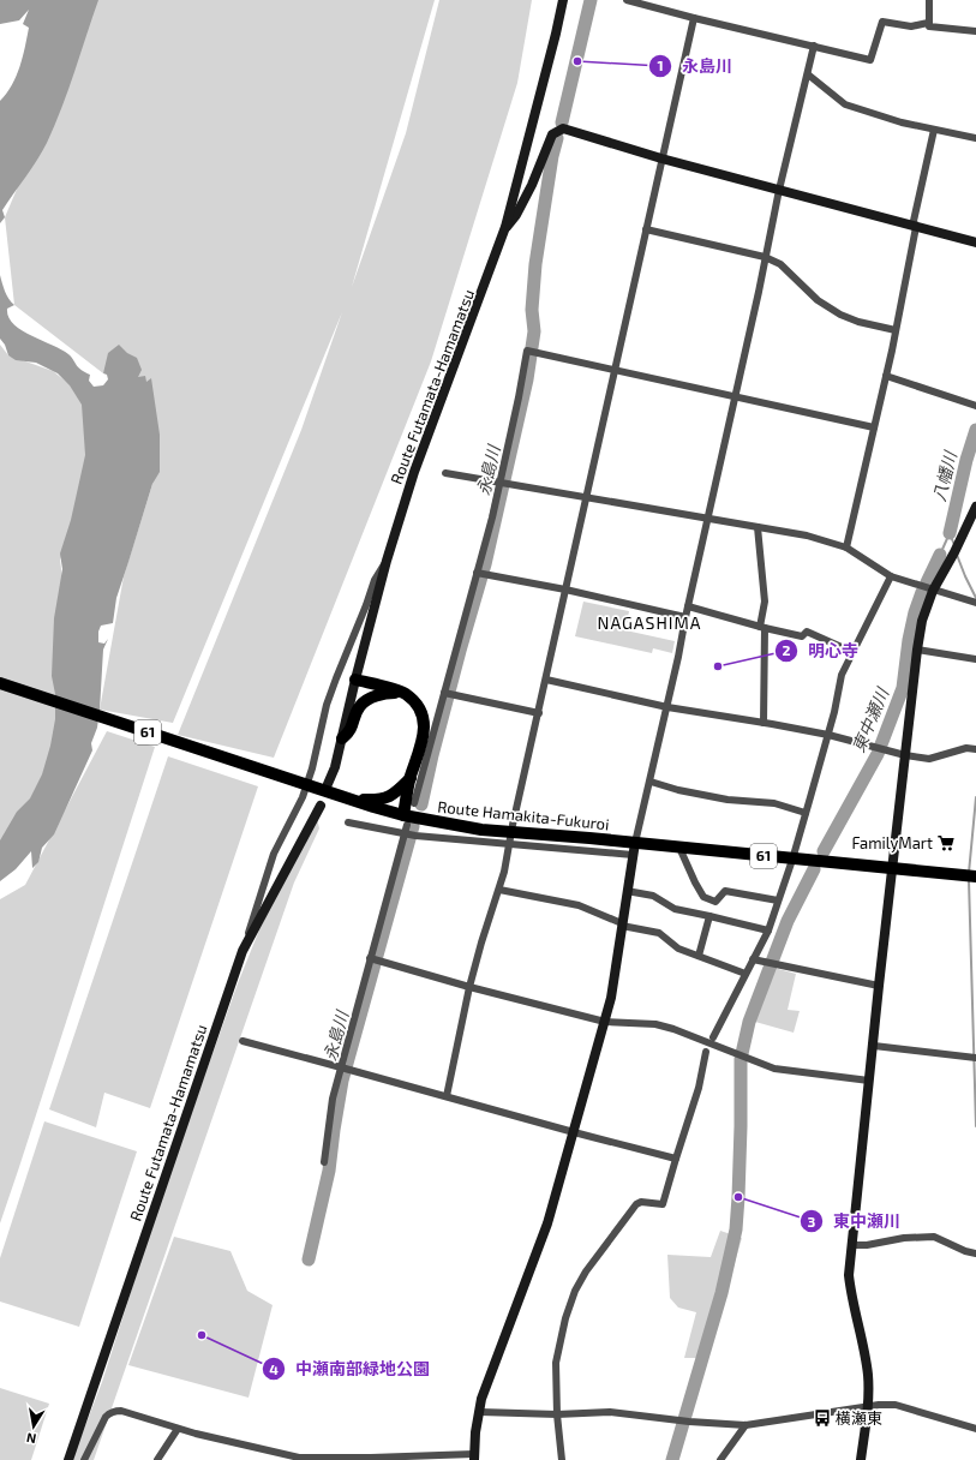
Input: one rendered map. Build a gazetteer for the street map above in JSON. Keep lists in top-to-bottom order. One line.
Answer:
{"streets":{"main road":["61","Route Hamakita-Fukuroi"],"street":["Route Futamata-Hamamatsu"]},"districts":["NAGASHIMA"],"water":["永島川","八幡川","東中瀬川"],"places":{"other":["永島川","明心寺","東中瀬川","中瀬南部緑地公園"],"supermarket":["FamilyMart"],"bus stop":["横瀬東"]},"north":"bottom"}
